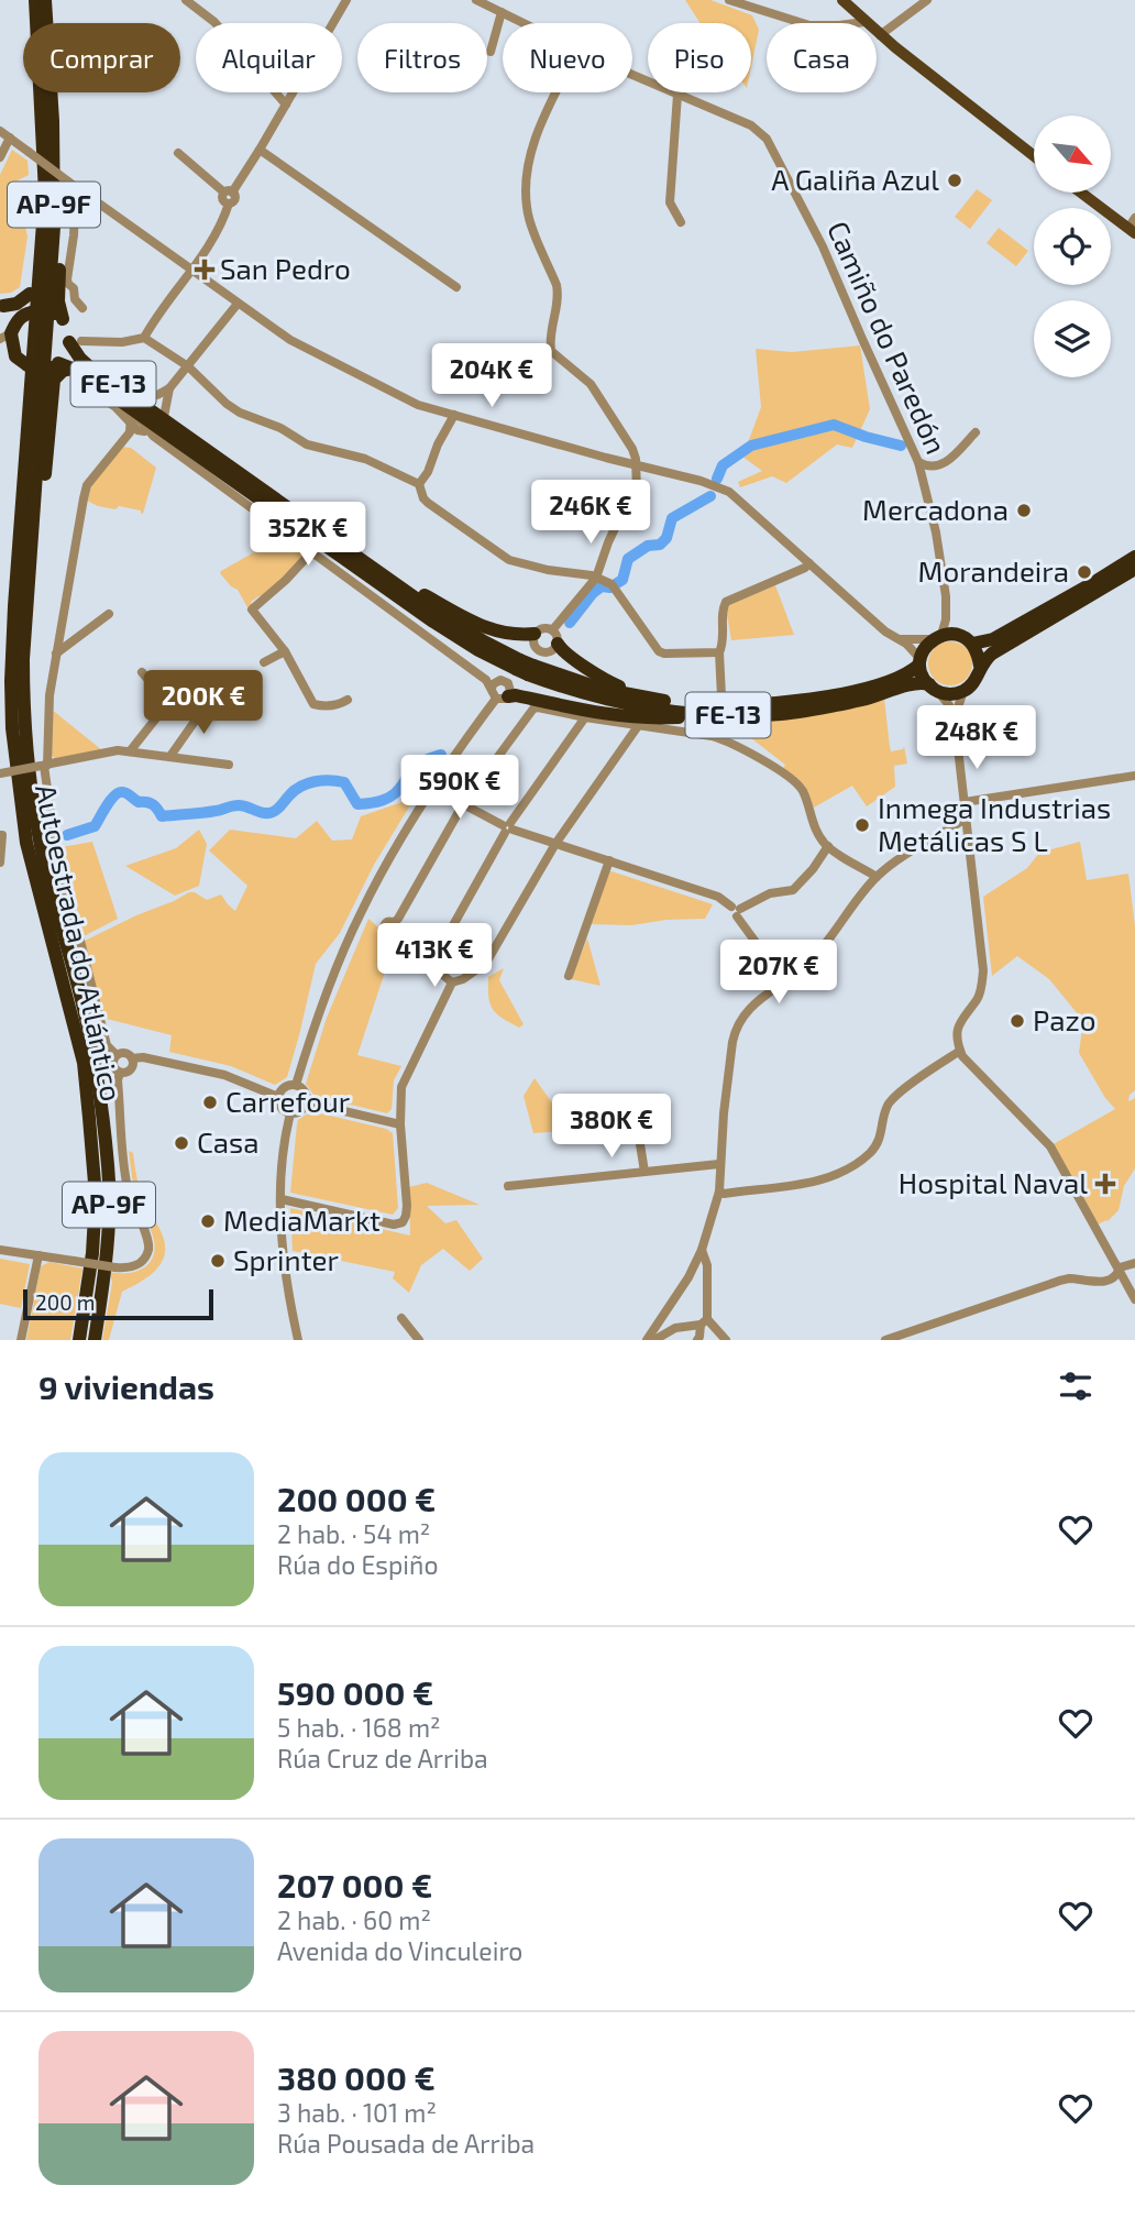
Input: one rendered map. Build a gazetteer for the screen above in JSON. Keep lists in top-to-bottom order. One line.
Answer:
{"streets":{"highway":["AP-9F","FE-13","Autoestrada do Atlántico"],"street":["Camiño do Paredón"]},"crossings":[["AP-9F","FE-13"],["AP-9F","Autoestrada do Atlántico"],["FE-13","Autoestrada do Atlántico"]],"places":{"other":["A Galiña Azul","Mercadona","Morandeira","Inmega Industrias Metálicas S L","Pazo","Carrefour","Casa","MediaMarkt","Sprinter"],"health":["San Pedro","Hospital Naval"]},"scale_bar":"200 m","north":"bottom right","page":{"chip":["Comprar","Alquilar","Filtros","Nuevo","Piso","Casa"],"price":["204K €","246K €","352K €","200K €","248K €","590K €","413K €","207K €","380K €"],"scale":"200 m","heading":"9 viviendas","list":[{"name":"200 000 €","note":"2 hab. · 54 m² · Rúa do Espiño"},{"name":"590 000 €","note":"5 hab. · 168 m² · Rúa Cruz de Arriba"},{"name":"207 000 €","note":"2 hab. · 60 m² · Avenida do Vinculeiro"},{"name":"380 000 €","note":"3 hab. · 101 m² · Rúa Pousada de Arriba"}]}}
